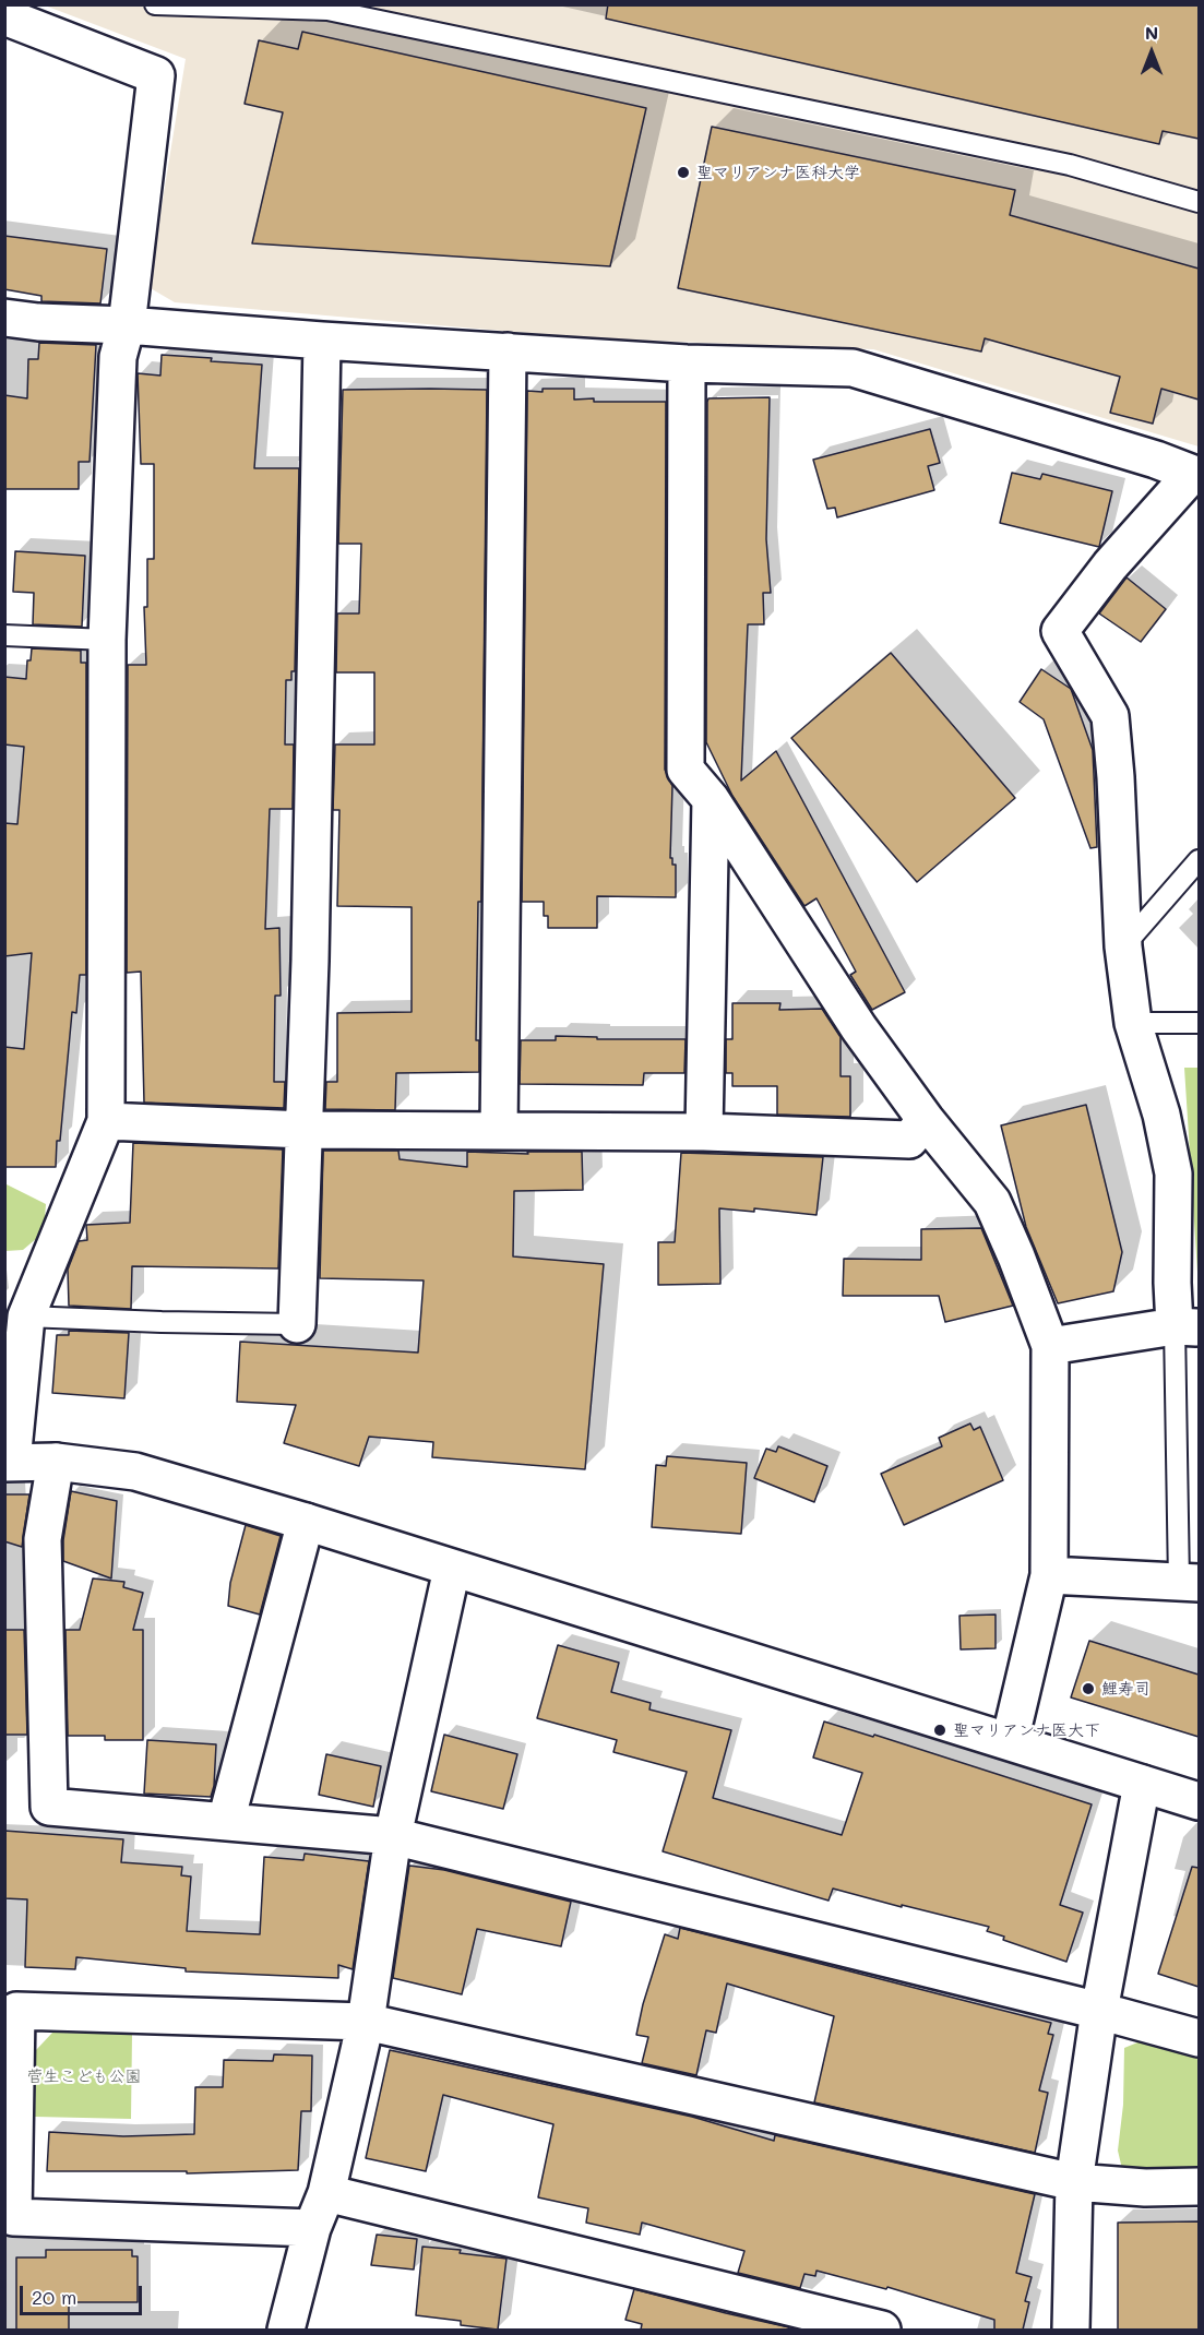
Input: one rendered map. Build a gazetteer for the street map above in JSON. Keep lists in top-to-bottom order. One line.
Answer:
{"parks":["菅生こども公園"],"places":["聖マリアンナ医科大学","鯉寿司","聖マリアンナ医大下"],"scale_bar":"20 m","north":"top"}
